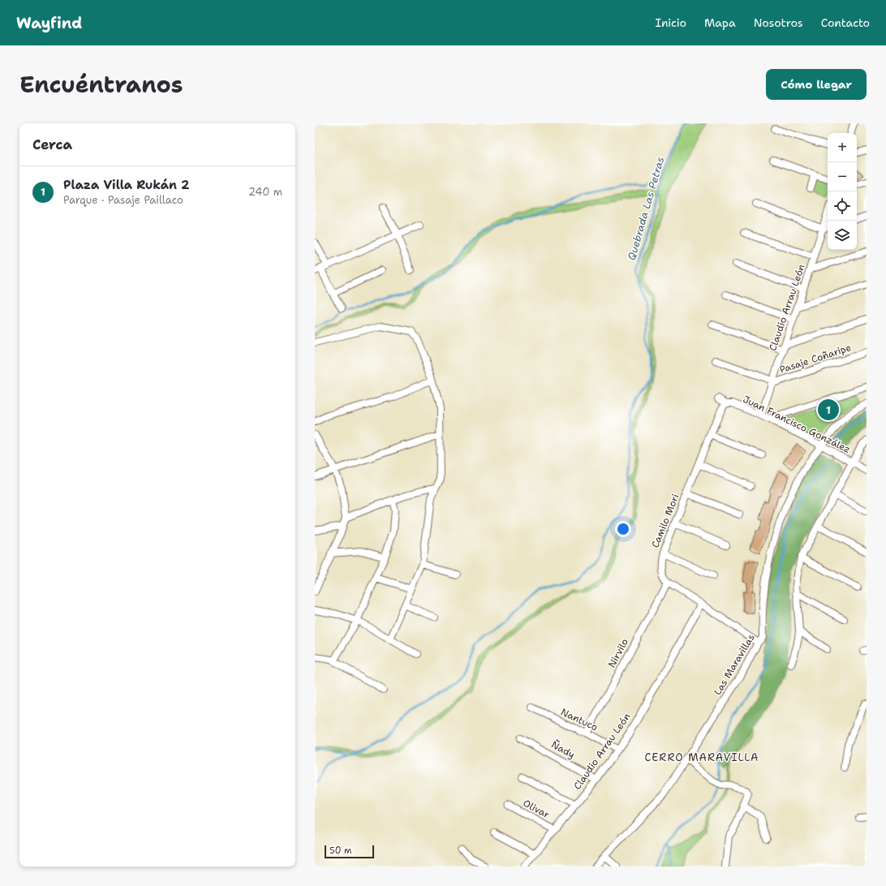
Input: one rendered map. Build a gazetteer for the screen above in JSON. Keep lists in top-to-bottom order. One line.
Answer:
{"streets":{"street":["Claudio Arrau León","Pasaje Coñaripe","Juan Francisco González","Camilo Mori","Nirvilo","Las Maravillas","Nantuco","Ñady","Olivar"]},"crossings":[["Claudio Arrau León","Pasaje Coñaripe"],["Claudio Arrau León","Juan Francisco González"],["Claudio Arrau León","Nantuco"],["Claudio Arrau León","Ñady"],["Claudio Arrau León","Olivar"],["Juan Francisco González","Camilo Mori"],["Juan Francisco González","Las Maravillas"],["Camilo Mori","Nirvilo"],["Nirvilo","Nantuco"]],"districts":["CERRO MARAVILLA"],"water":["Quebrada Las Petras"],"scale_bar":"50 m","page":{"header":"Wayfind","nav":["Inicio","Mapa","Nosotros","Contacto"],"title":"Encuéntranos","buttons":"Cómo llegar","heading":"Cerca","map_buttons":["+","−"],"list":[{"mark":"1","name":"Plaza Villa Rukán 2","note":"Parque · Pasaje Paillaco","value":"240 m"}],"pins":"1","scale":"50 m"}}
